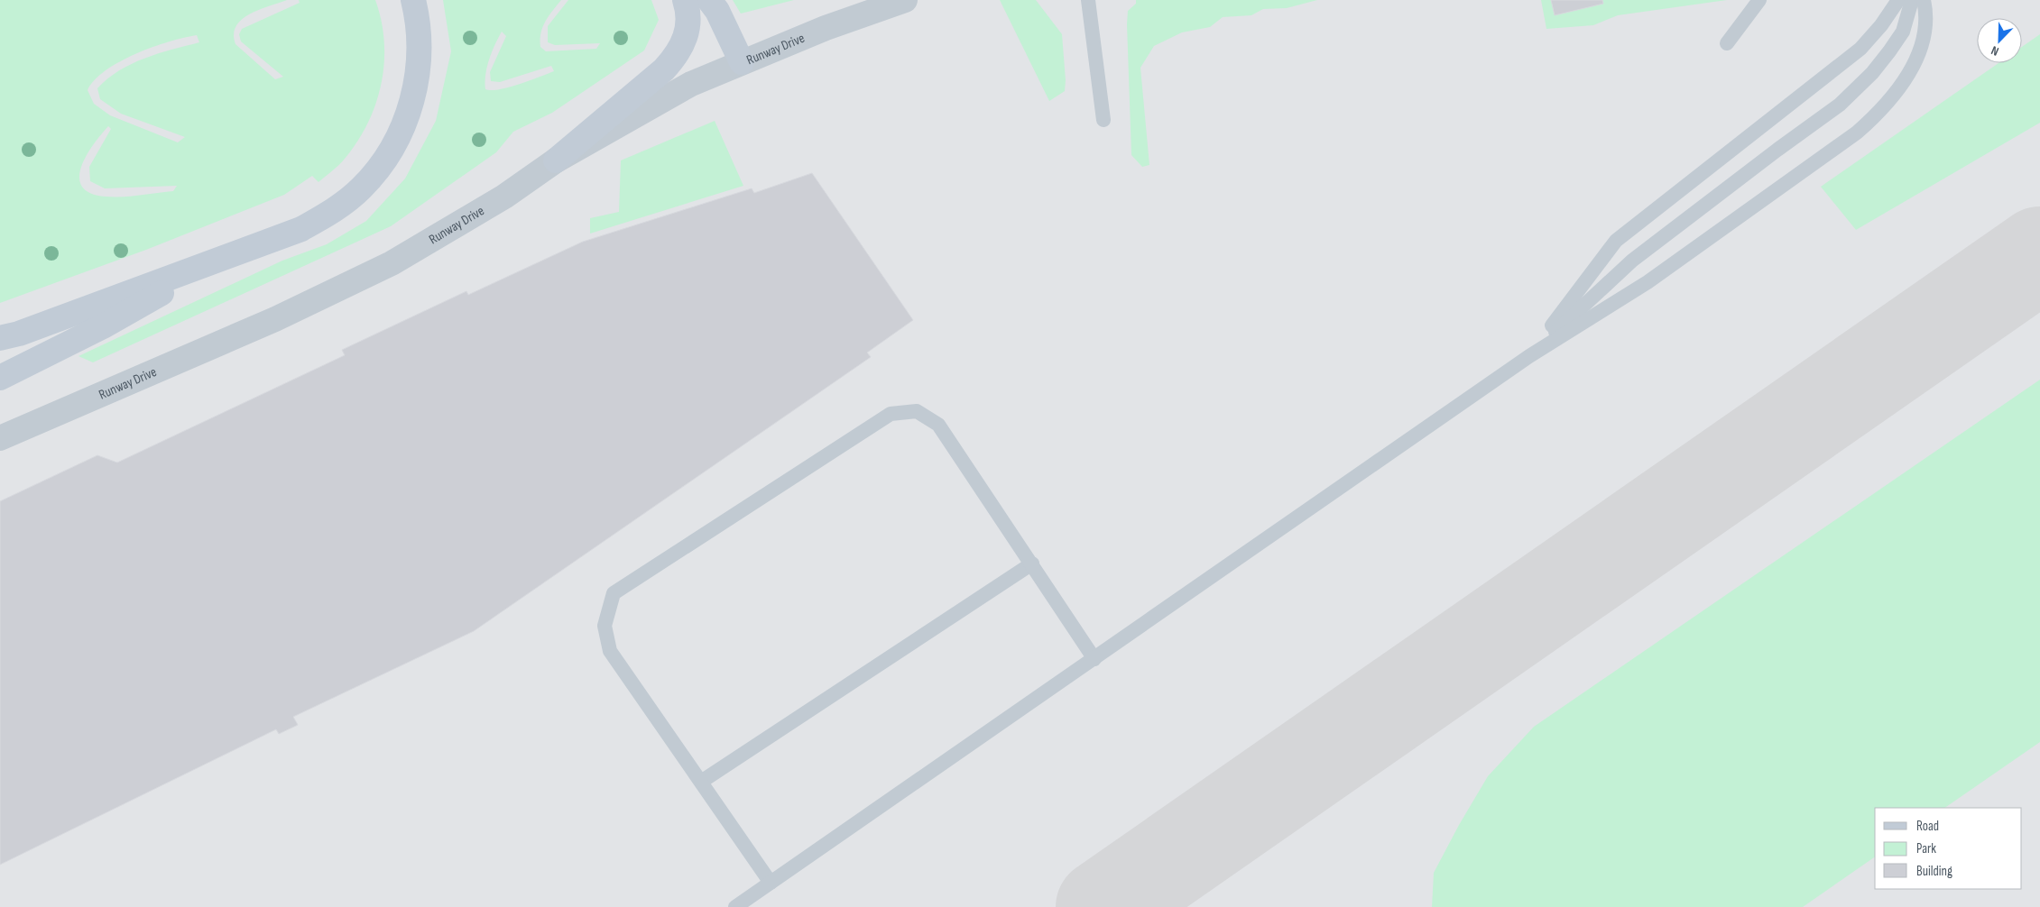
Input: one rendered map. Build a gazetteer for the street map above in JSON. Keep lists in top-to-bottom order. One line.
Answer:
{"streets":{"street":["Runway Drive"]},"legend":["Road","Park","Building"],"north":"bottom left"}
